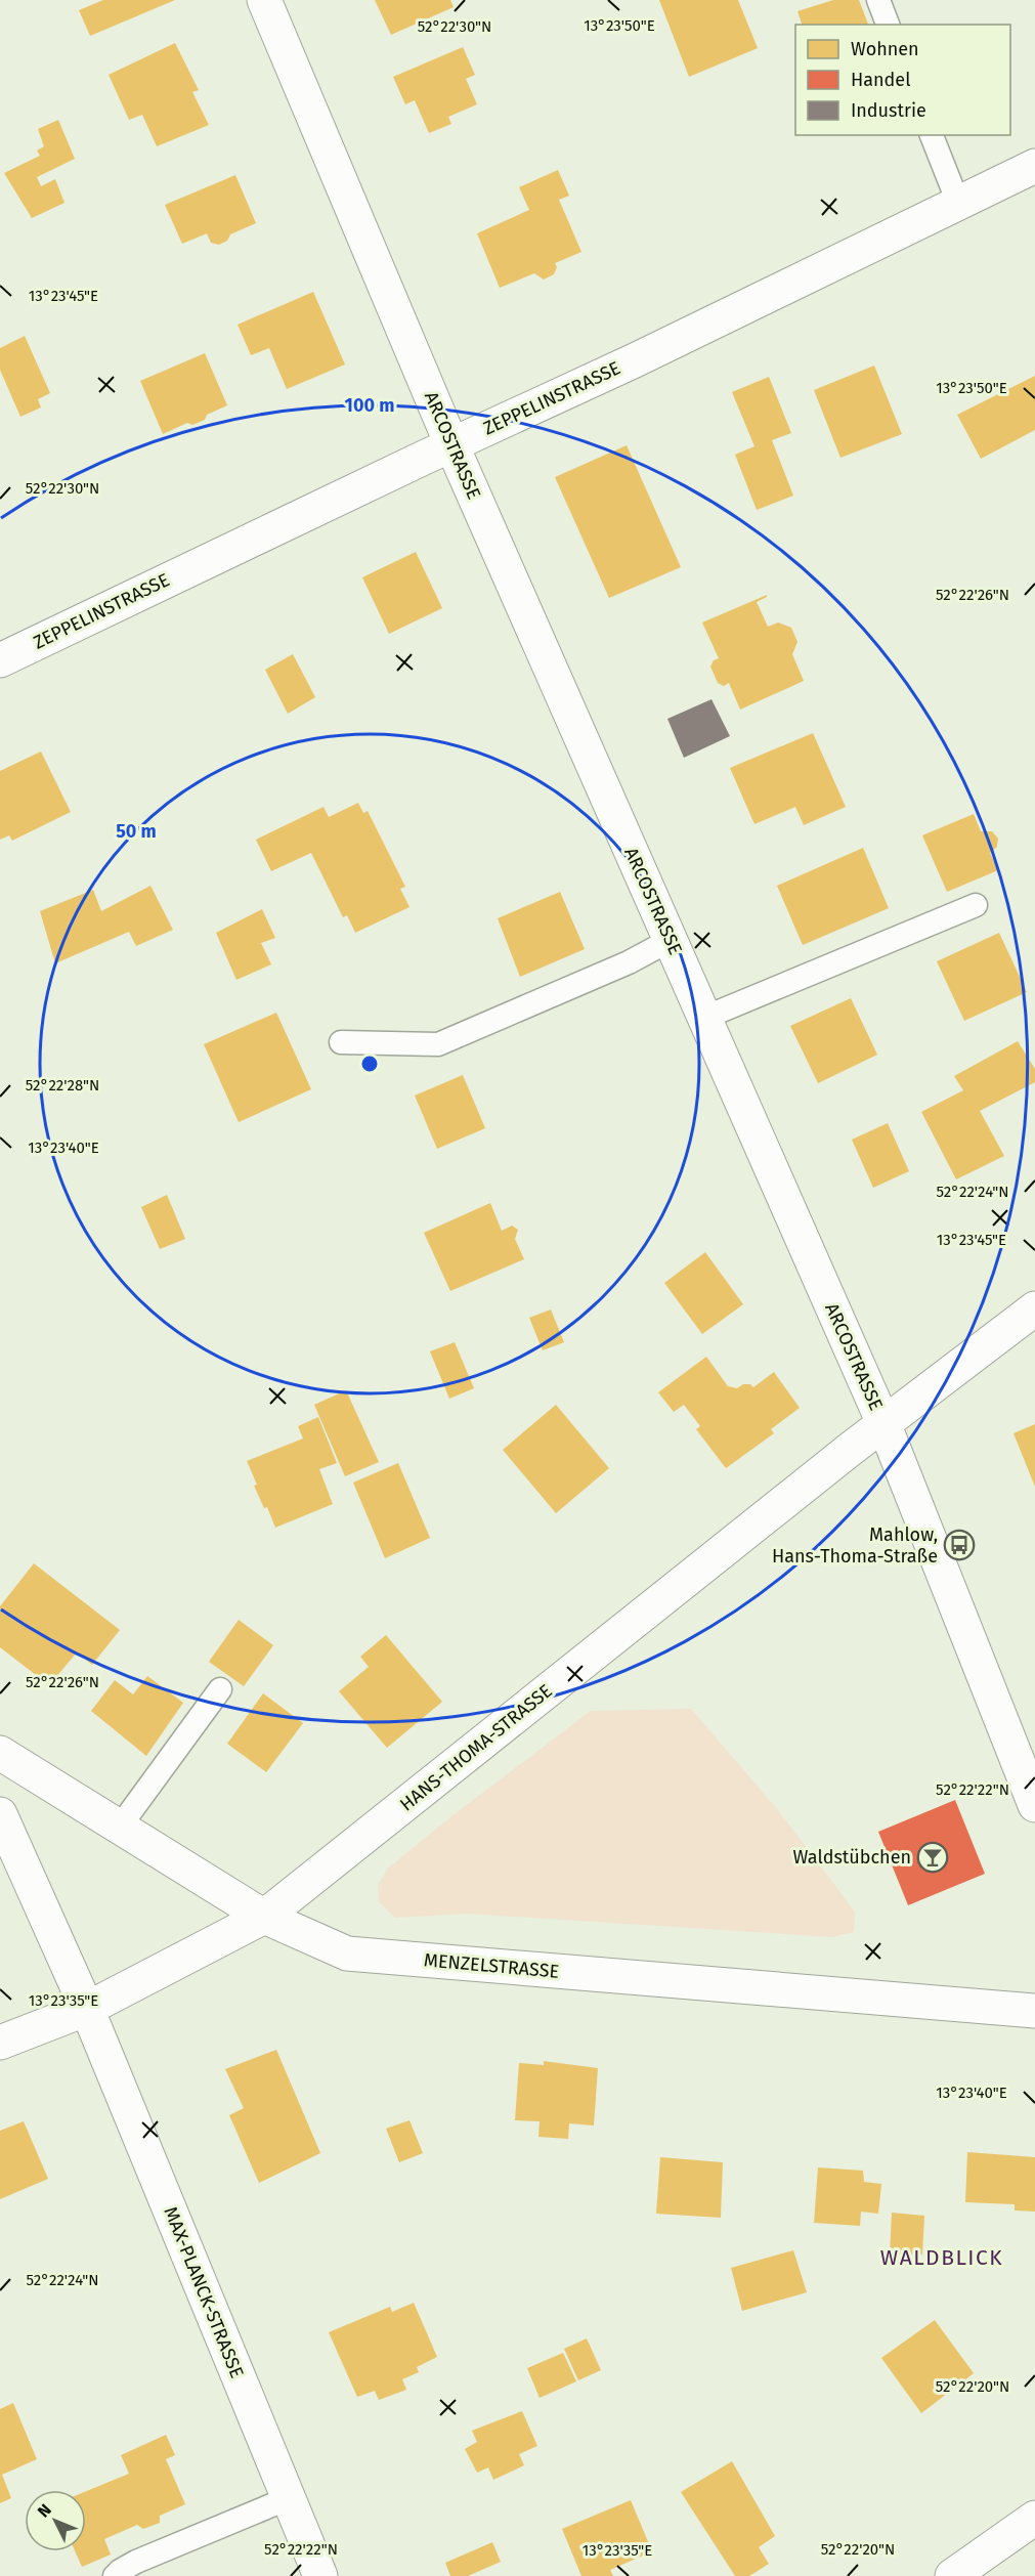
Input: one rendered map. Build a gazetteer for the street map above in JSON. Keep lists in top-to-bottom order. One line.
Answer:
{"streets":{"street":["ZEPPELINSTRASSE","ARCOSTRASSE","HANS-THOMA-STRASSE","MENZELSTRASSE","MAX-PLANCK-STRASSE"]},"crossings":[["ZEPPELINSTRASSE","ARCOSTRASSE"],["ARCOSTRASSE","HANS-THOMA-STRASSE"],["HANS-THOMA-STRASSE","MENZELSTRASSE"],["HANS-THOMA-STRASSE","MAX-PLANCK-STRASSE"]],"districts":["WALDBLICK"],"places":{"bus stop":["Mahlow, Hans-Thoma-Straße"],"bar":["Waldstübchen"]},"legend":["Wohnen","Handel","Industrie"],"north":"top left","coordinates":["13°23'50\"E","52°22'30\"N","13°23'45\"E","52°22'26\"N","52°22'28\"N","13°23'40\"E","52°22'24\"N","52°22'22\"N","13°23'35\"E","52°22'20\"N"],"rings":["100 m","50 m"]}
